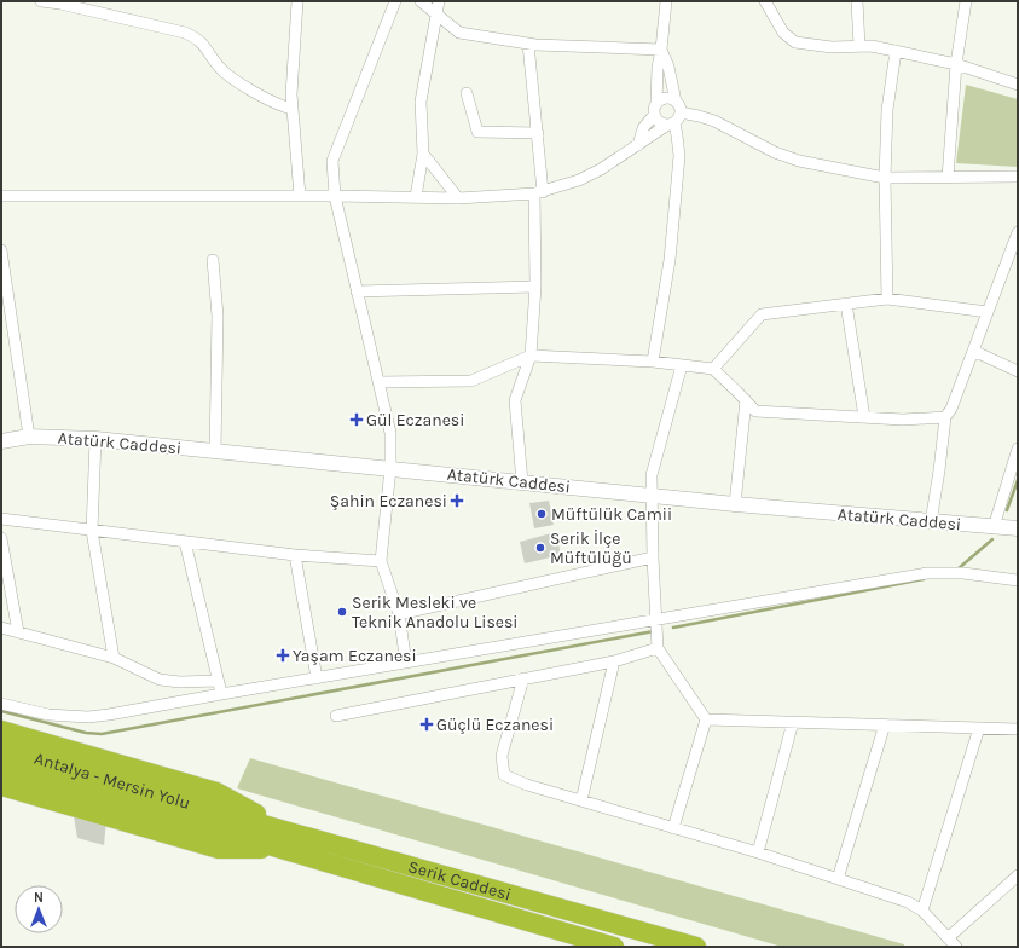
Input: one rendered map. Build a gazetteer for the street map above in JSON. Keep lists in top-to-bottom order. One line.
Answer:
{"streets":{"highway":["Antalya - Mersin Yolu","Serik Caddesi"],"main road":["Atatürk Caddesi"]},"crossings":[["Antalya - Mersin Yolu","Serik Caddesi"]],"places":{"health":["Gül Eczanesi","Şahin Eczanesi","Yaşam Eczanesi","Güçlü Eczanesi"],"other":["Müftülük Camii","Serik İlçe Müftülüğü","Serik Mesleki ve Teknik Anadolu Lisesi"]},"north":"top"}
